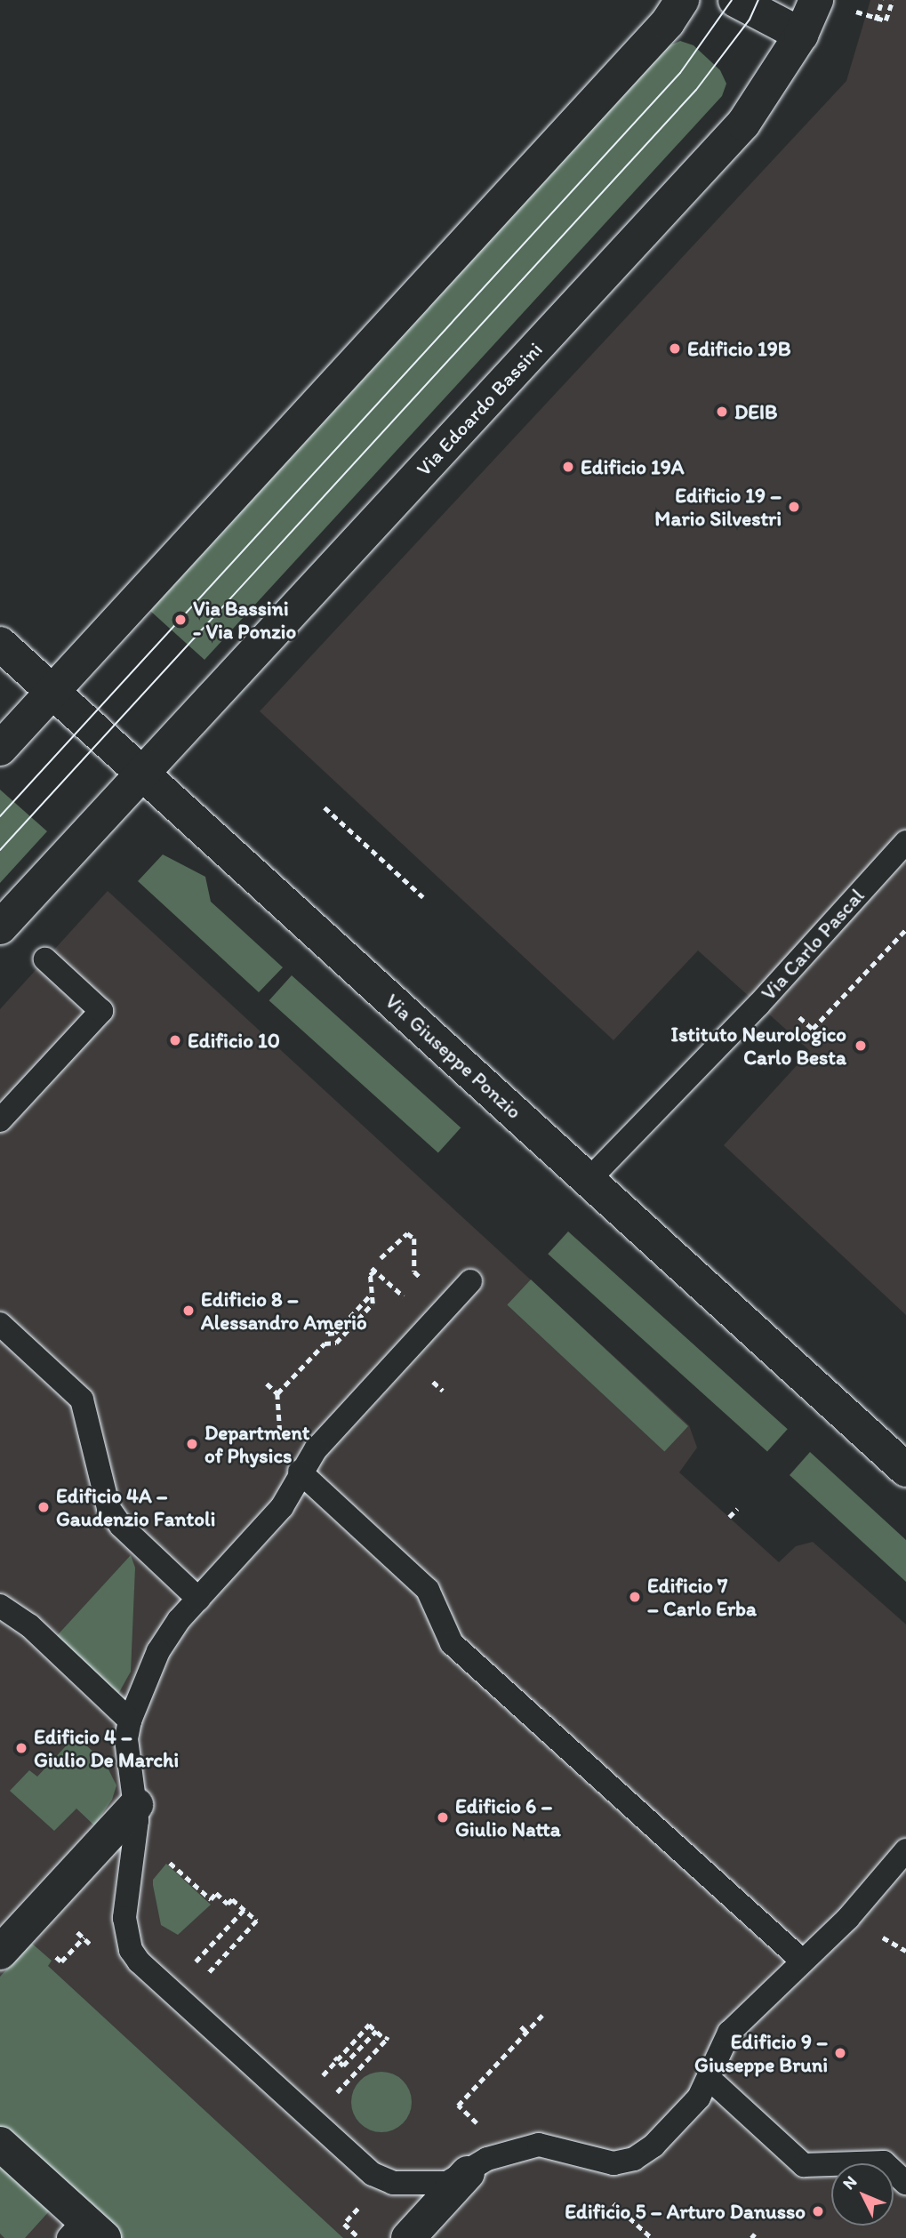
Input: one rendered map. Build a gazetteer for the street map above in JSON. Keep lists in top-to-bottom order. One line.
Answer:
{"streets":{"street":["Via Edoardo Bassini","Via Giuseppe Ponzio"],"lane":["Via Carlo Pascal"]},"crossings":[["Via Edoardo Bassini","Via Giuseppe Ponzio"],["Via Carlo Pascal","Via Giuseppe Ponzio"]],"places":["Edificio 19B","DEIB","Edificio 19A","Edificio 19 – Mario Silvestri","Via Bassini - Via Ponzio","Edificio 10","Istituto Neurologico Carlo Besta","Edificio 8 – Alessandro Amerio","Department of Physics","Edificio 4A – Gaudenzio Fantoli","Edificio 7 – Carlo Erba","Edificio 4 – Giulio De Marchi","Edificio 6 – Giulio Natta","Edificio 9 – Giuseppe Bruni","Edificio 5 – Arturo Danusso"],"north":"top left"}
